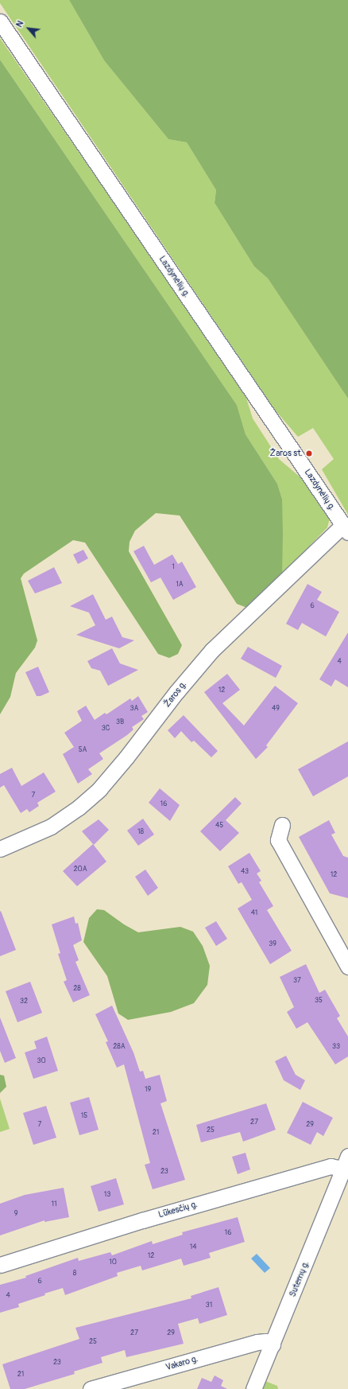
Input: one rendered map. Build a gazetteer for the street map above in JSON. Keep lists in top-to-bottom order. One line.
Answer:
{"streets":{"street":["Lazdynėlių g.","Žaros g.","Lūkesčių g.","Sutemų g.","Vakaro g."]},"crossings":[["Lazdynėlių g.","Žaros g."],["Lūkesčių g.","Sutemų g."],["Sutemų g.","Vakaro g."]],"places":["Žaros st."],"house_numbers":["1","1A","6","4","12","3A","49","3B","3C","5A","7","16","45","18","20A","43","12","41","39","37","28","35","32","28A","33","30","19","15","27","7","29","25","21","23","13","11","9","16","14","12","10","8","6","4","31","27","29","25","23","21"],"north":"top left"}
